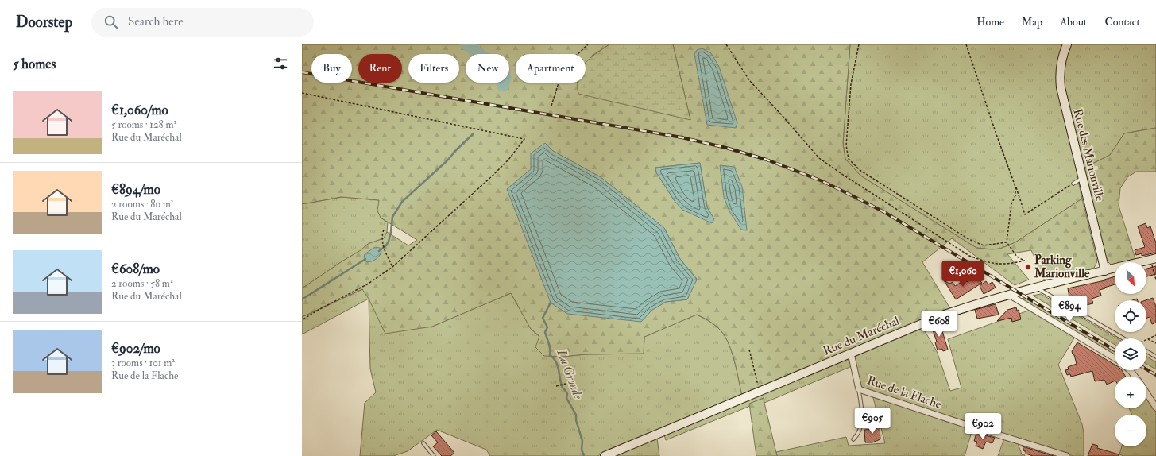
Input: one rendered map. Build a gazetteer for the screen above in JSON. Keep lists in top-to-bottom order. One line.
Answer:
{"streets":{"street":["Rue des Marionville","Rue du Maréchal","Rue de la Flache"]},"crossings":[["Rue des Marionville","Rue du Maréchal"],["Rue du Maréchal","Rue de la Flache"]],"water":["La Gronde"],"places":["Parking Marionville"],"north":"bottom right","page":{"header":"Doorstep","search":"Search here","nav":["Home","Map","About","Contact"],"heading":"5 homes","chip":["Buy","Rent","Filters","New","Apartment"],"list":[{"name":"€1,060/mo","note":"5 rooms · 128 m² · Rue du Maréchal"},{"name":"€894/mo","note":"2 rooms · 80 m² · Rue du Maréchal"},{"name":"€608/mo","note":"2 rooms · 58 m² · Rue du Maréchal"},{"name":"€902/mo","note":"3 rooms · 101 m² · Rue de la Flache"}],"price":["€1,060","€894","€608","€905","€902"],"map_buttons":["+","−"]}}
